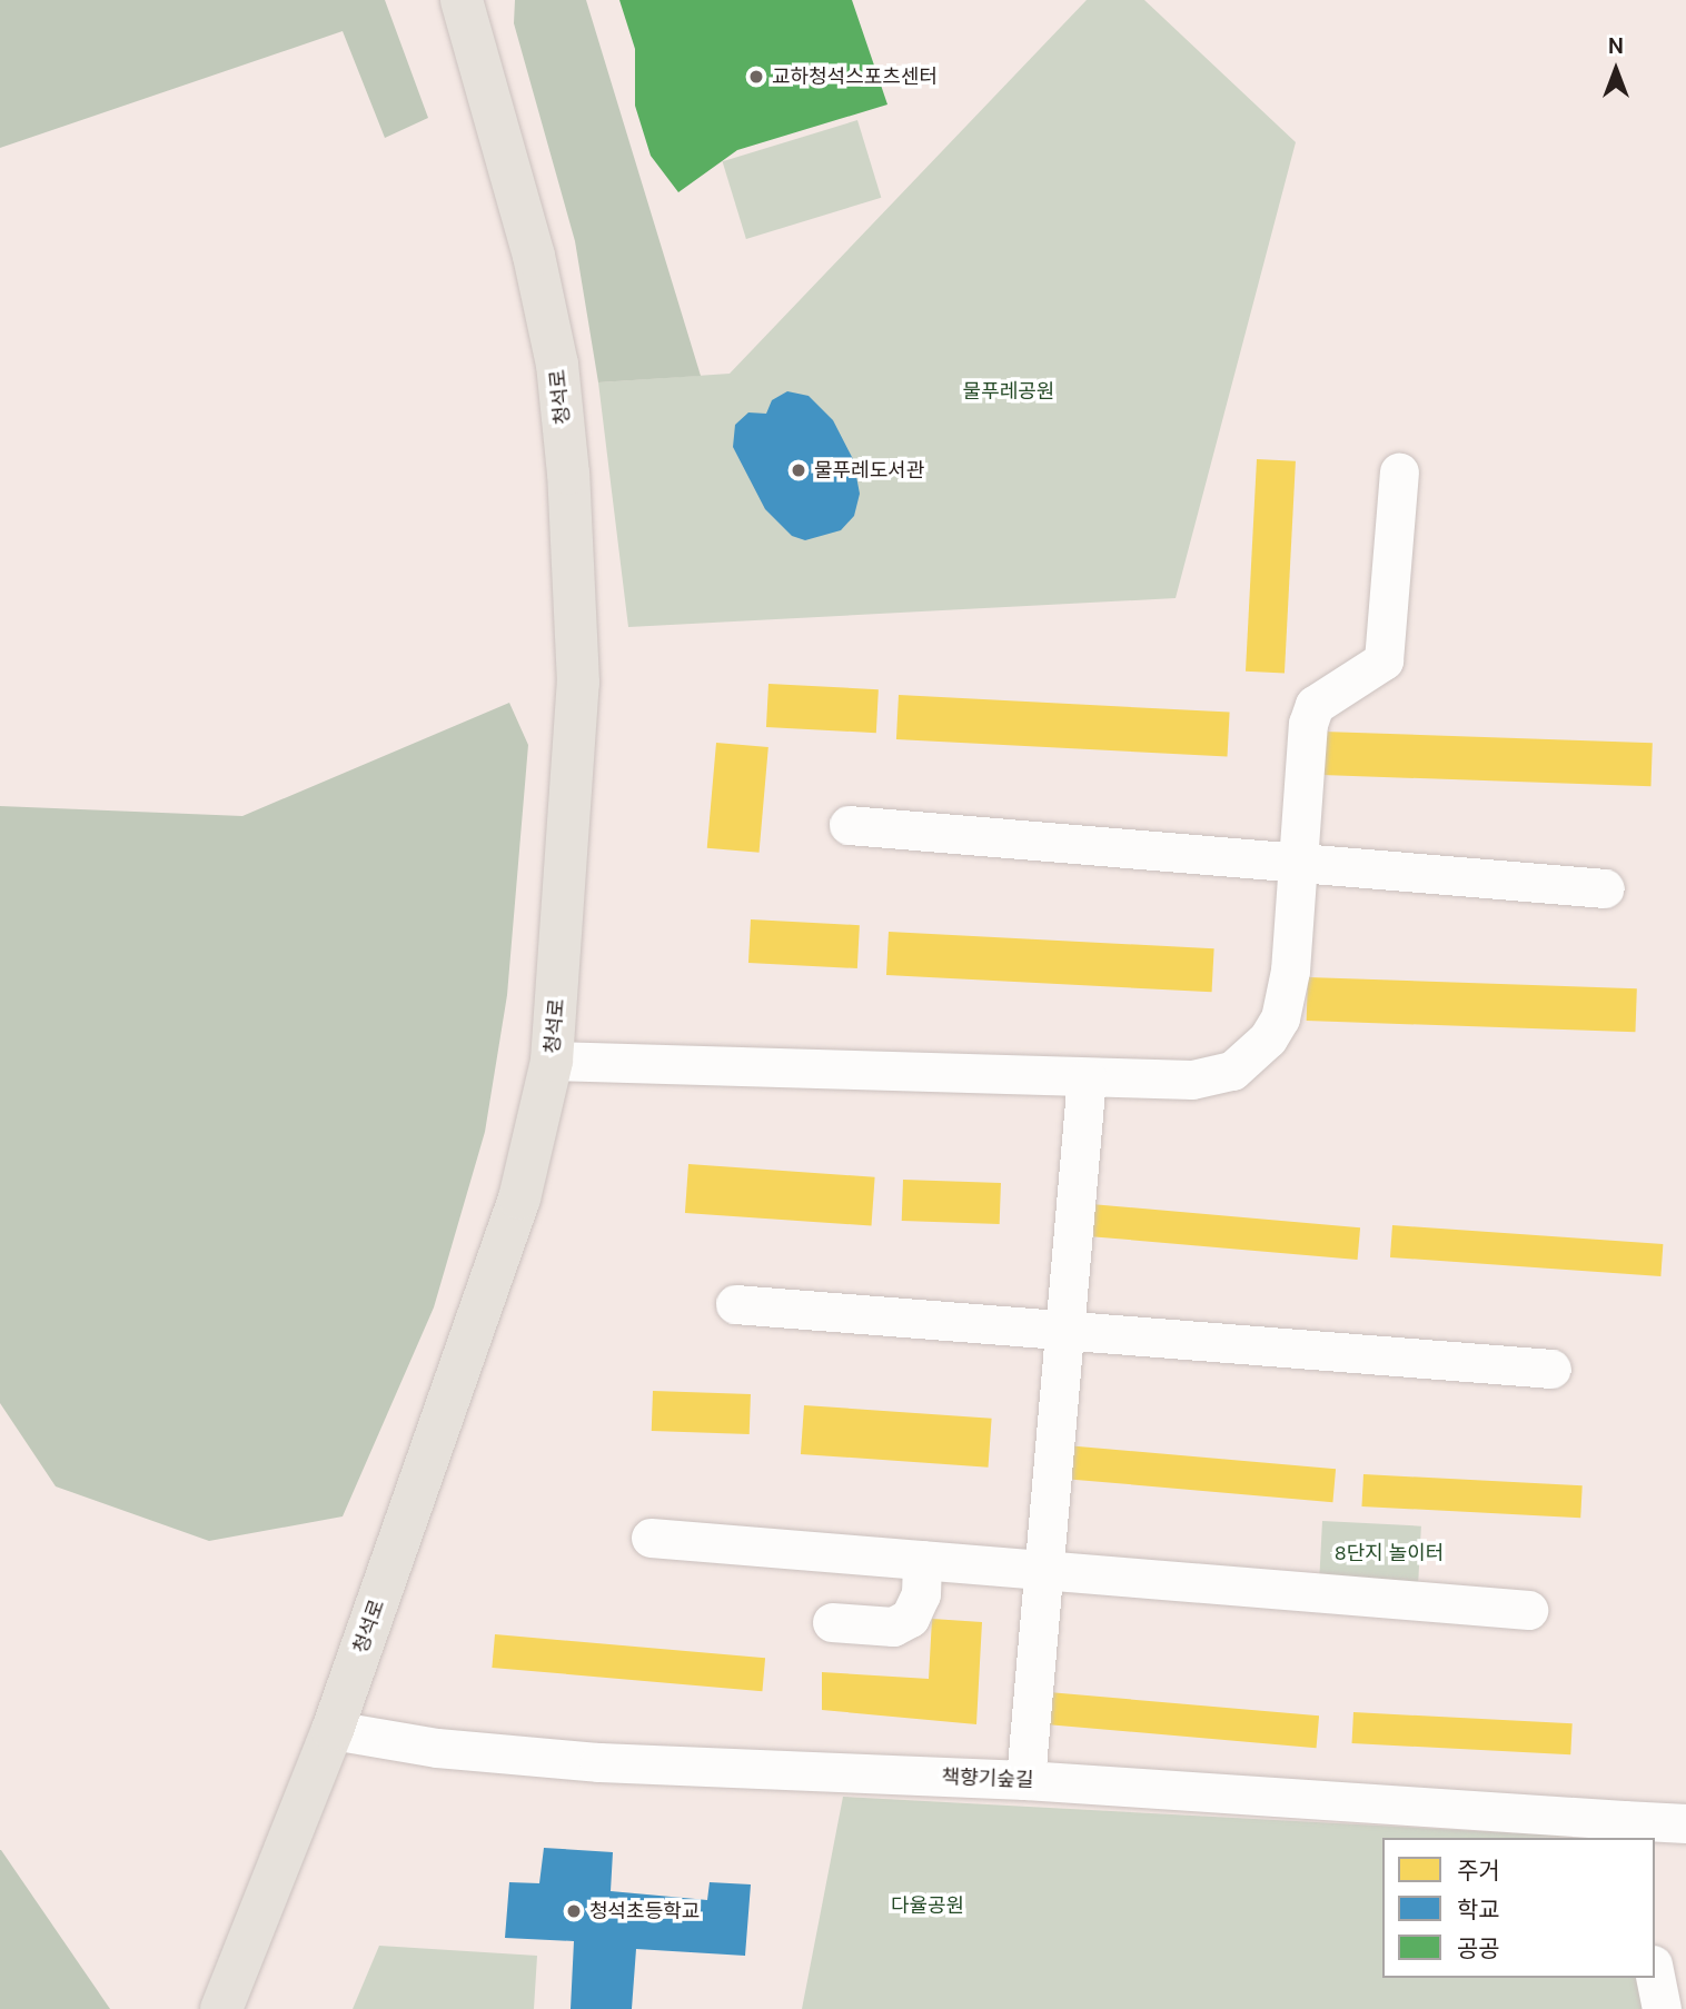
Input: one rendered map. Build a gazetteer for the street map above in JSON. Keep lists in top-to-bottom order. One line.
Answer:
{"streets":{"main road":["청석로"],"street":["책향기숲길"]},"crossings":[["청석로","책향기숲길"]],"parks":["물푸레공원","8단지 놀이터","다율공원"],"places":["교하청석스포츠센터","물푸레도서관","청석초등학교"],"legend":["주거","학교","공공"],"north":"top"}
